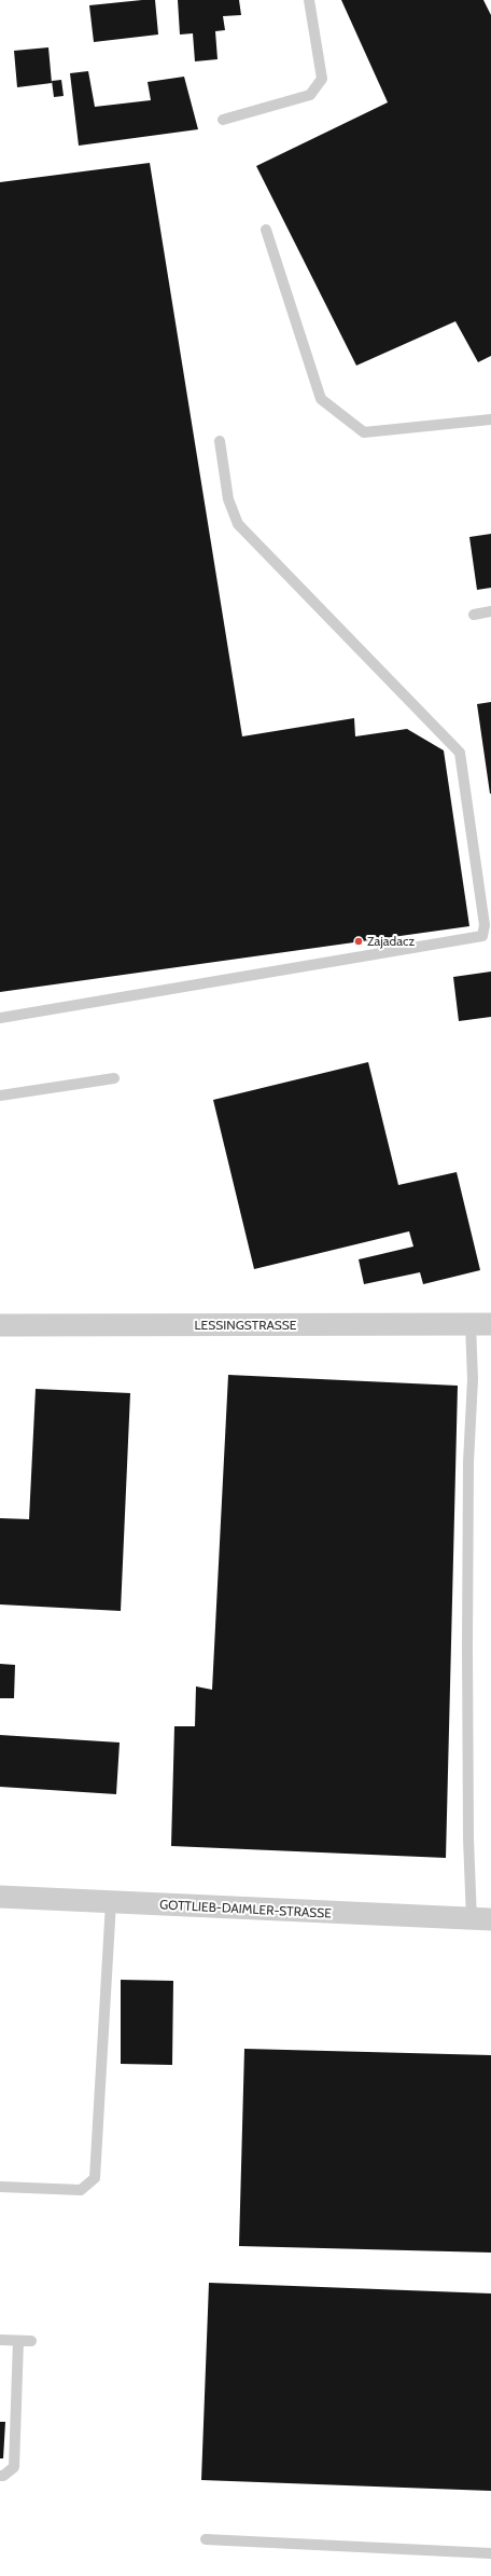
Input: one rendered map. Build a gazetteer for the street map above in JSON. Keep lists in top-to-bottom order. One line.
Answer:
{"streets":{"street":["LESSINGSTRASSE","GOTTLIEB-DAIMLER-STRASSE"]},"places":["Zajadacz"]}
